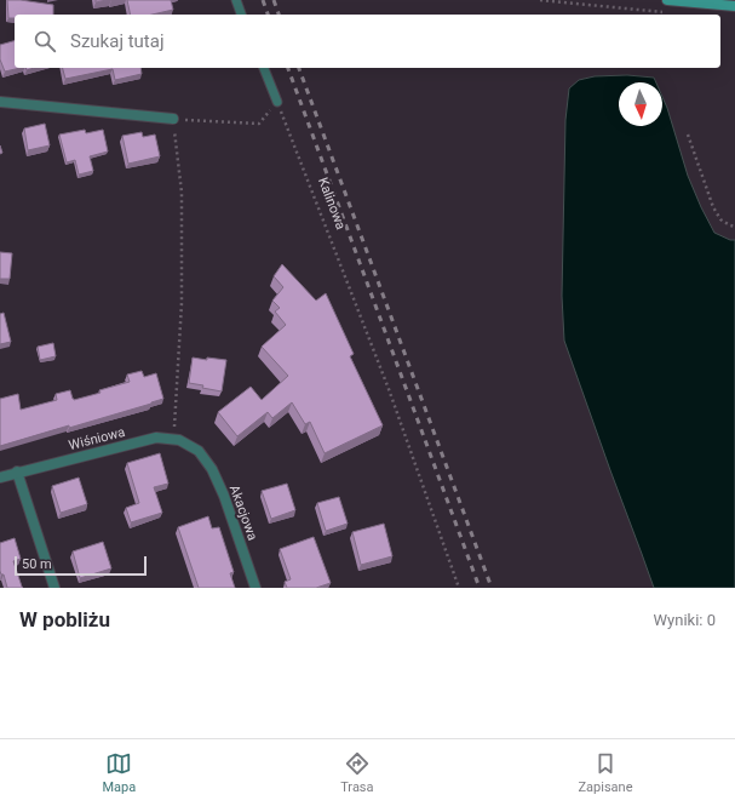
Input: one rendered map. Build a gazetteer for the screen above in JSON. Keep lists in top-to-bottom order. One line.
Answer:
{"streets":{"street":["Wiśniowa","Akacjowa"],"path":["Kalinowa"]},"crossings":[["Wiśniowa","Akacjowa"]],"scale_bar":"50 m","north":"bottom","page":{"search":"Szukaj tutaj","scale":"50 m","heading":["W pobliżu","Wyniki: 0"],"nav":["Mapa","Trasa","Zapisane"]}}
